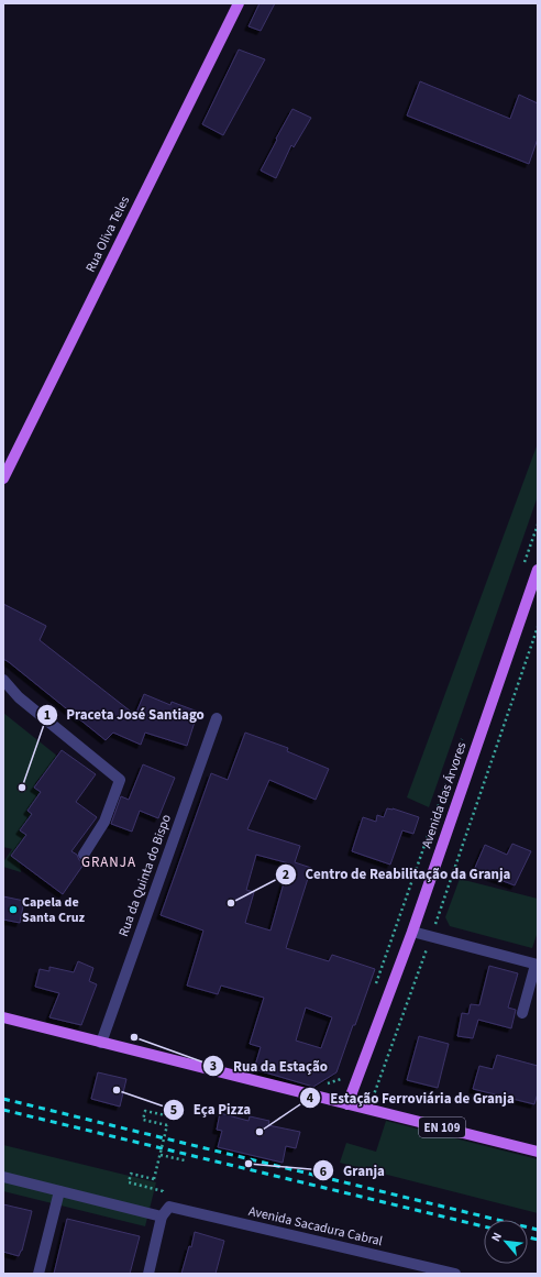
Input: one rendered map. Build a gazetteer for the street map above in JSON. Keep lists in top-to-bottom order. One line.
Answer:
{"streets":{"main road":["Rua Oliva Teles","Avenida das Árvores","EN 109"],"street":["Rua da Quinta do Bispo","Avenida Sacadura Cabral"]},"crossings":[["Avenida das Árvores","EN 109"],["Rua da Quinta do Bispo","EN 109"]],"districts":["GRANJA"],"places":["Praceta José Santiago","Centro de Reabilitação da Granja","Capela de Santa Cruz","Rua da Estação","Eça Pizza","Estação Ferroviária de Granja","Granja"],"north":"top left"}
